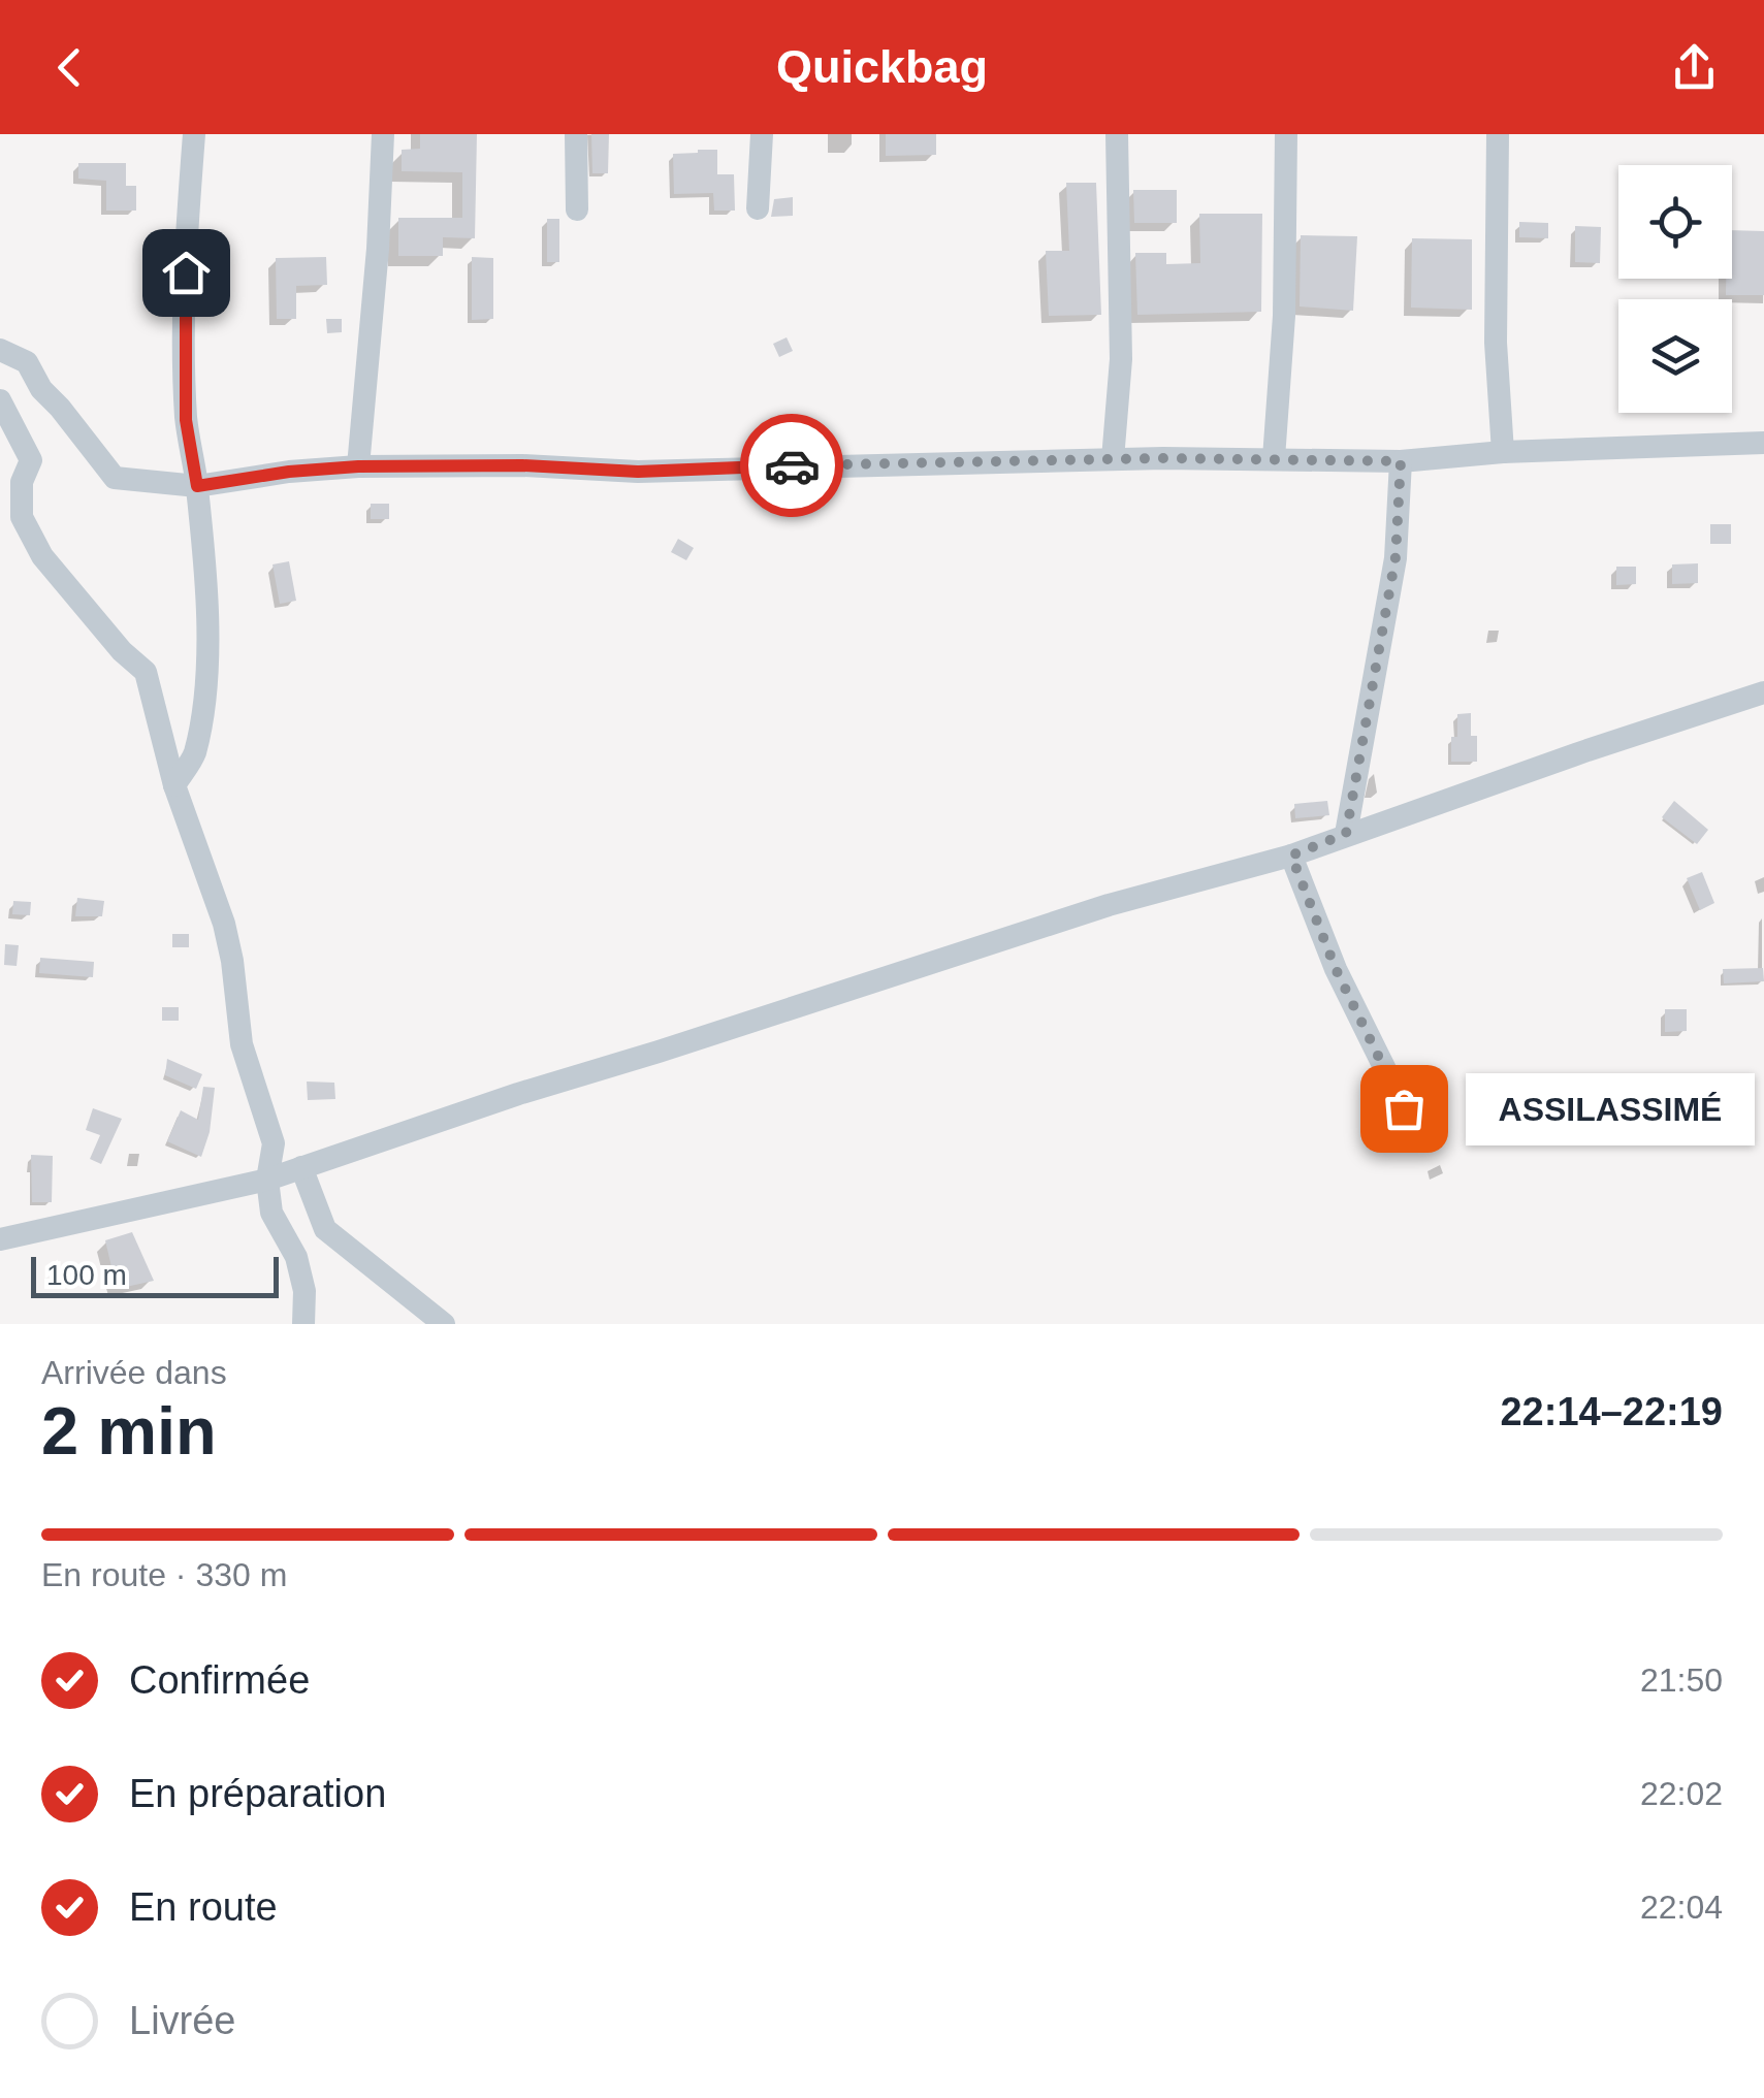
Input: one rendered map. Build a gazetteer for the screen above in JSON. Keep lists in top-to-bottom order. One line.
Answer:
{"places":["ASSILASSIMÉ"],"scale_bar":"100 m","page":{"header":"Quickbag","bubble":"ASSILASSIMÉ","scale":"100 m","heading":["2 min","Arrivée dans","22:14–22:19"],"bar":"En route · 330 m","list":[["Confirmée","21:50"],["En préparation","22:02"],["En route","22:04"],"Livrée"]}}
